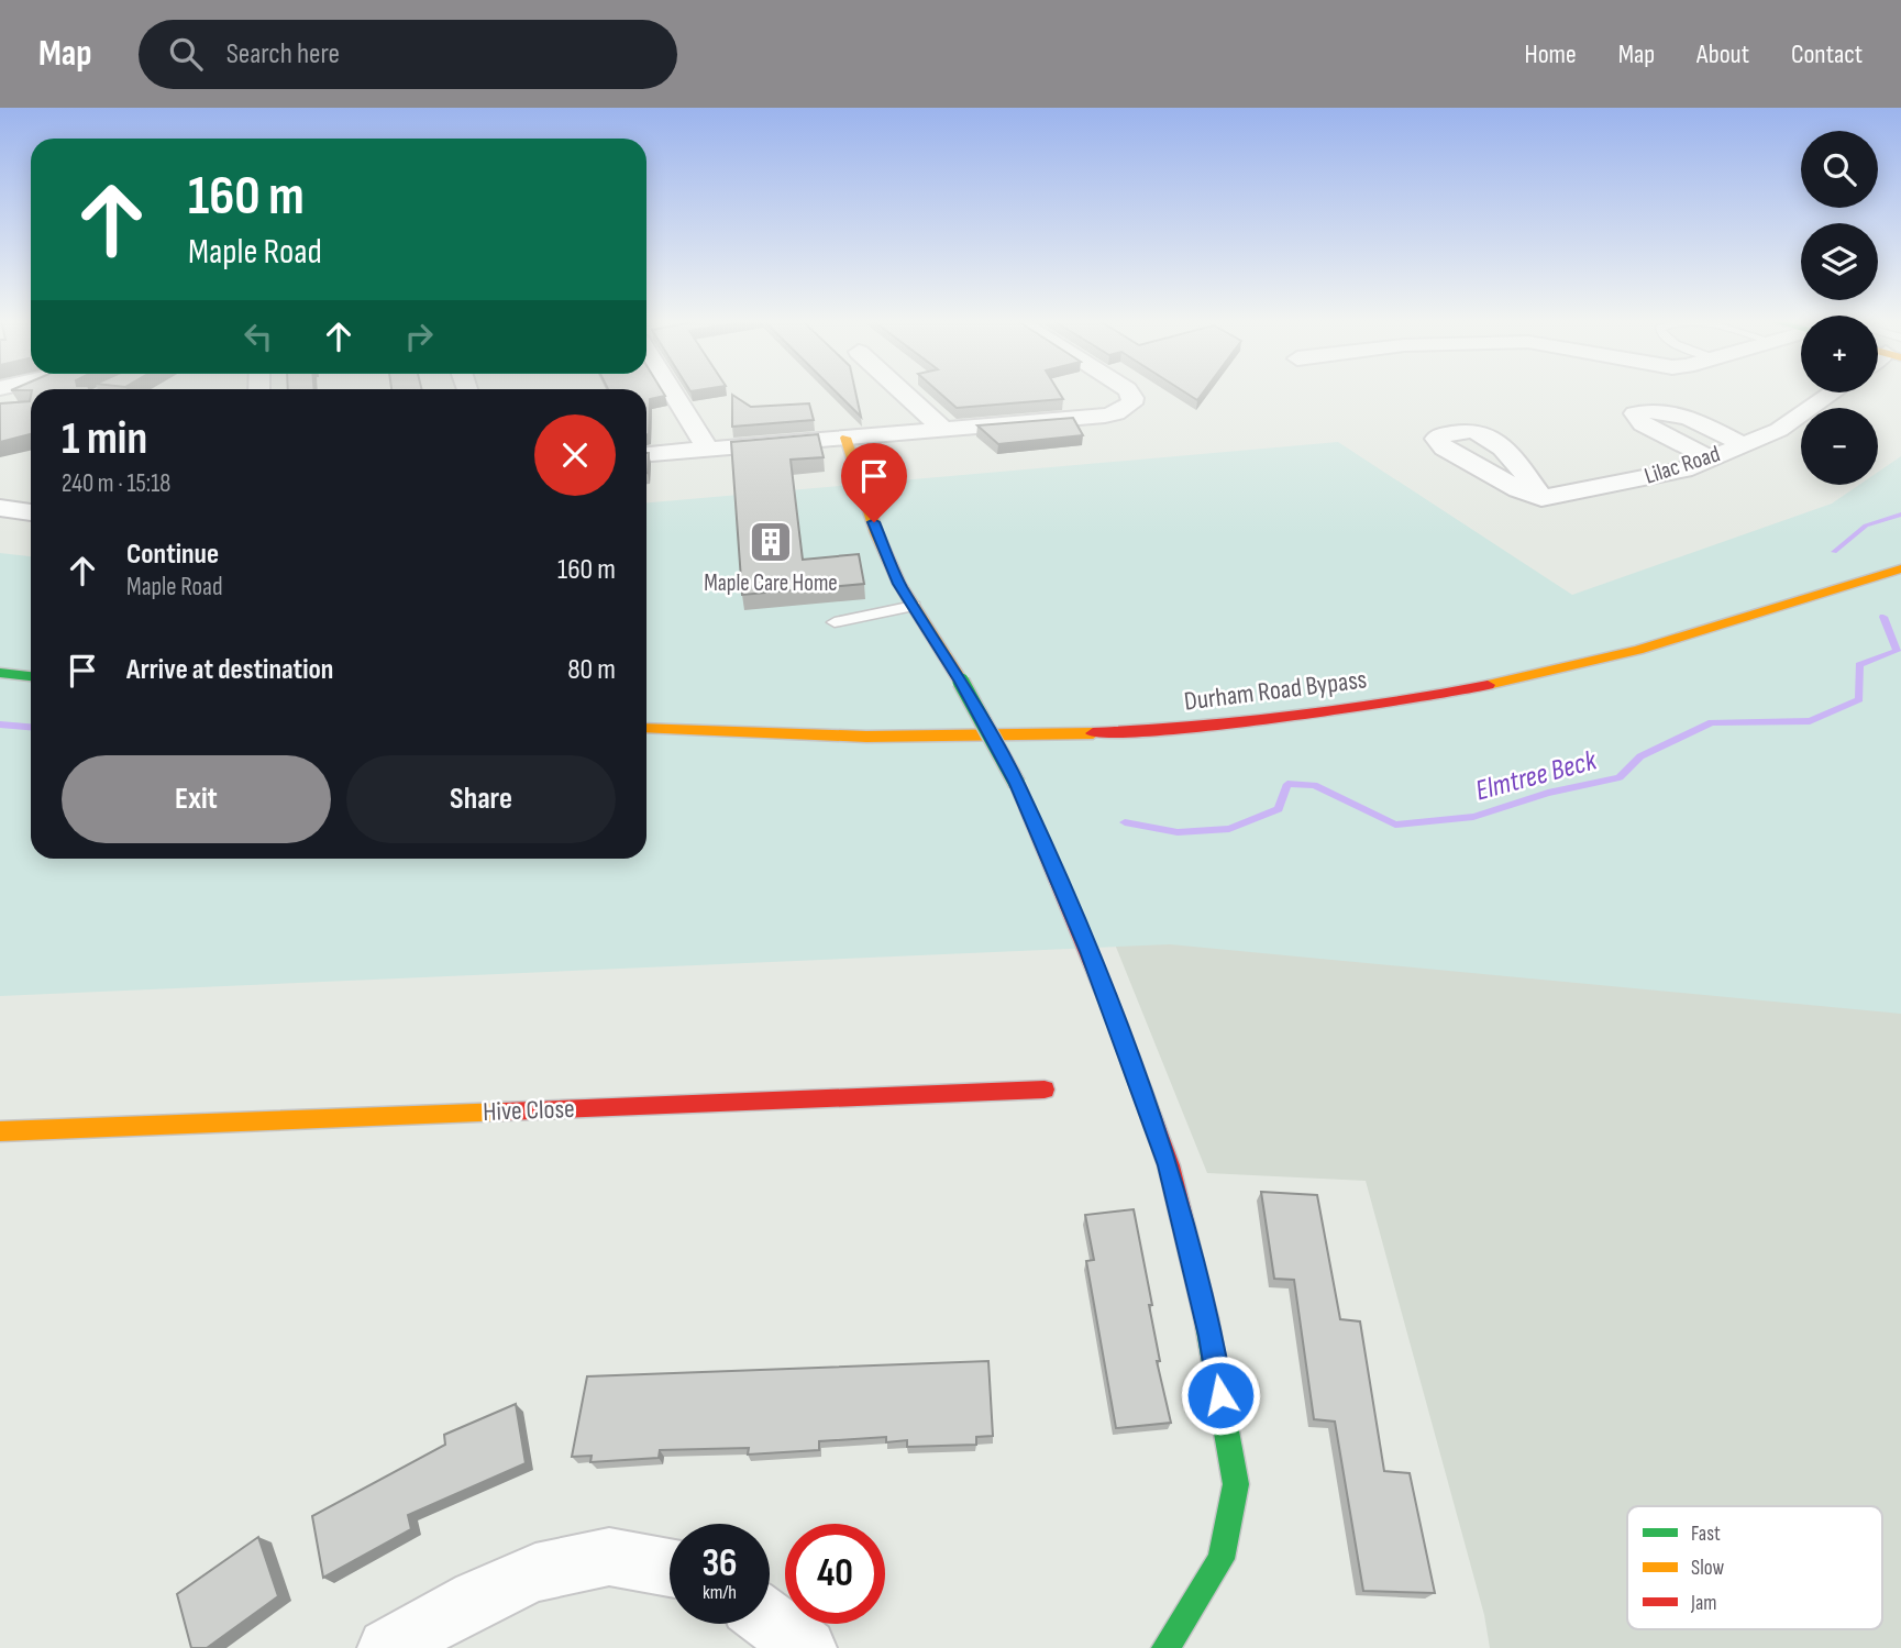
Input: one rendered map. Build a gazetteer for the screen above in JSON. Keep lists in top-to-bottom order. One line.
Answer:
{"streets":{"street":["Lilac Road","Durham Road Bypass","Hive Close"]},"water":["Elmtree Beck"],"places":{"building":["Maple Care Home"]},"legend":["Fast","Slow","Jam"],"page":{"header":"Map","search":"Search here","nav":["Home","Map","About","Contact"],"map_buttons":["+","−"],"turn":["160 m","Maple Road"],"heading":["1 min","240 m · 15:18"],"list":[{"name":"Continue","note":"Maple Road","value":"160 m"},{"name":"Arrive at destination","value":"80 m"}],"buttons":["Exit","Share"],"speed":"36 km/h","limit":"40"}}
